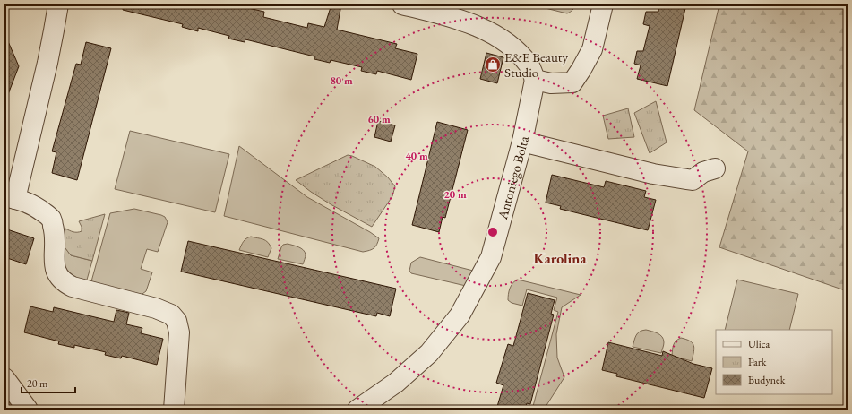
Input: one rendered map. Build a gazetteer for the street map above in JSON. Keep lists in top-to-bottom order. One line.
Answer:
{"streets":{"street":["Antoniego Bolta"]},"districts":["Karolina"],"places":{"shop":["E&E Beauty Studio"]},"legend":["Ulica","Park","Budynek"],"scale_bar":"20 m","rings":["80 m","60 m","40 m","20 m"]}
